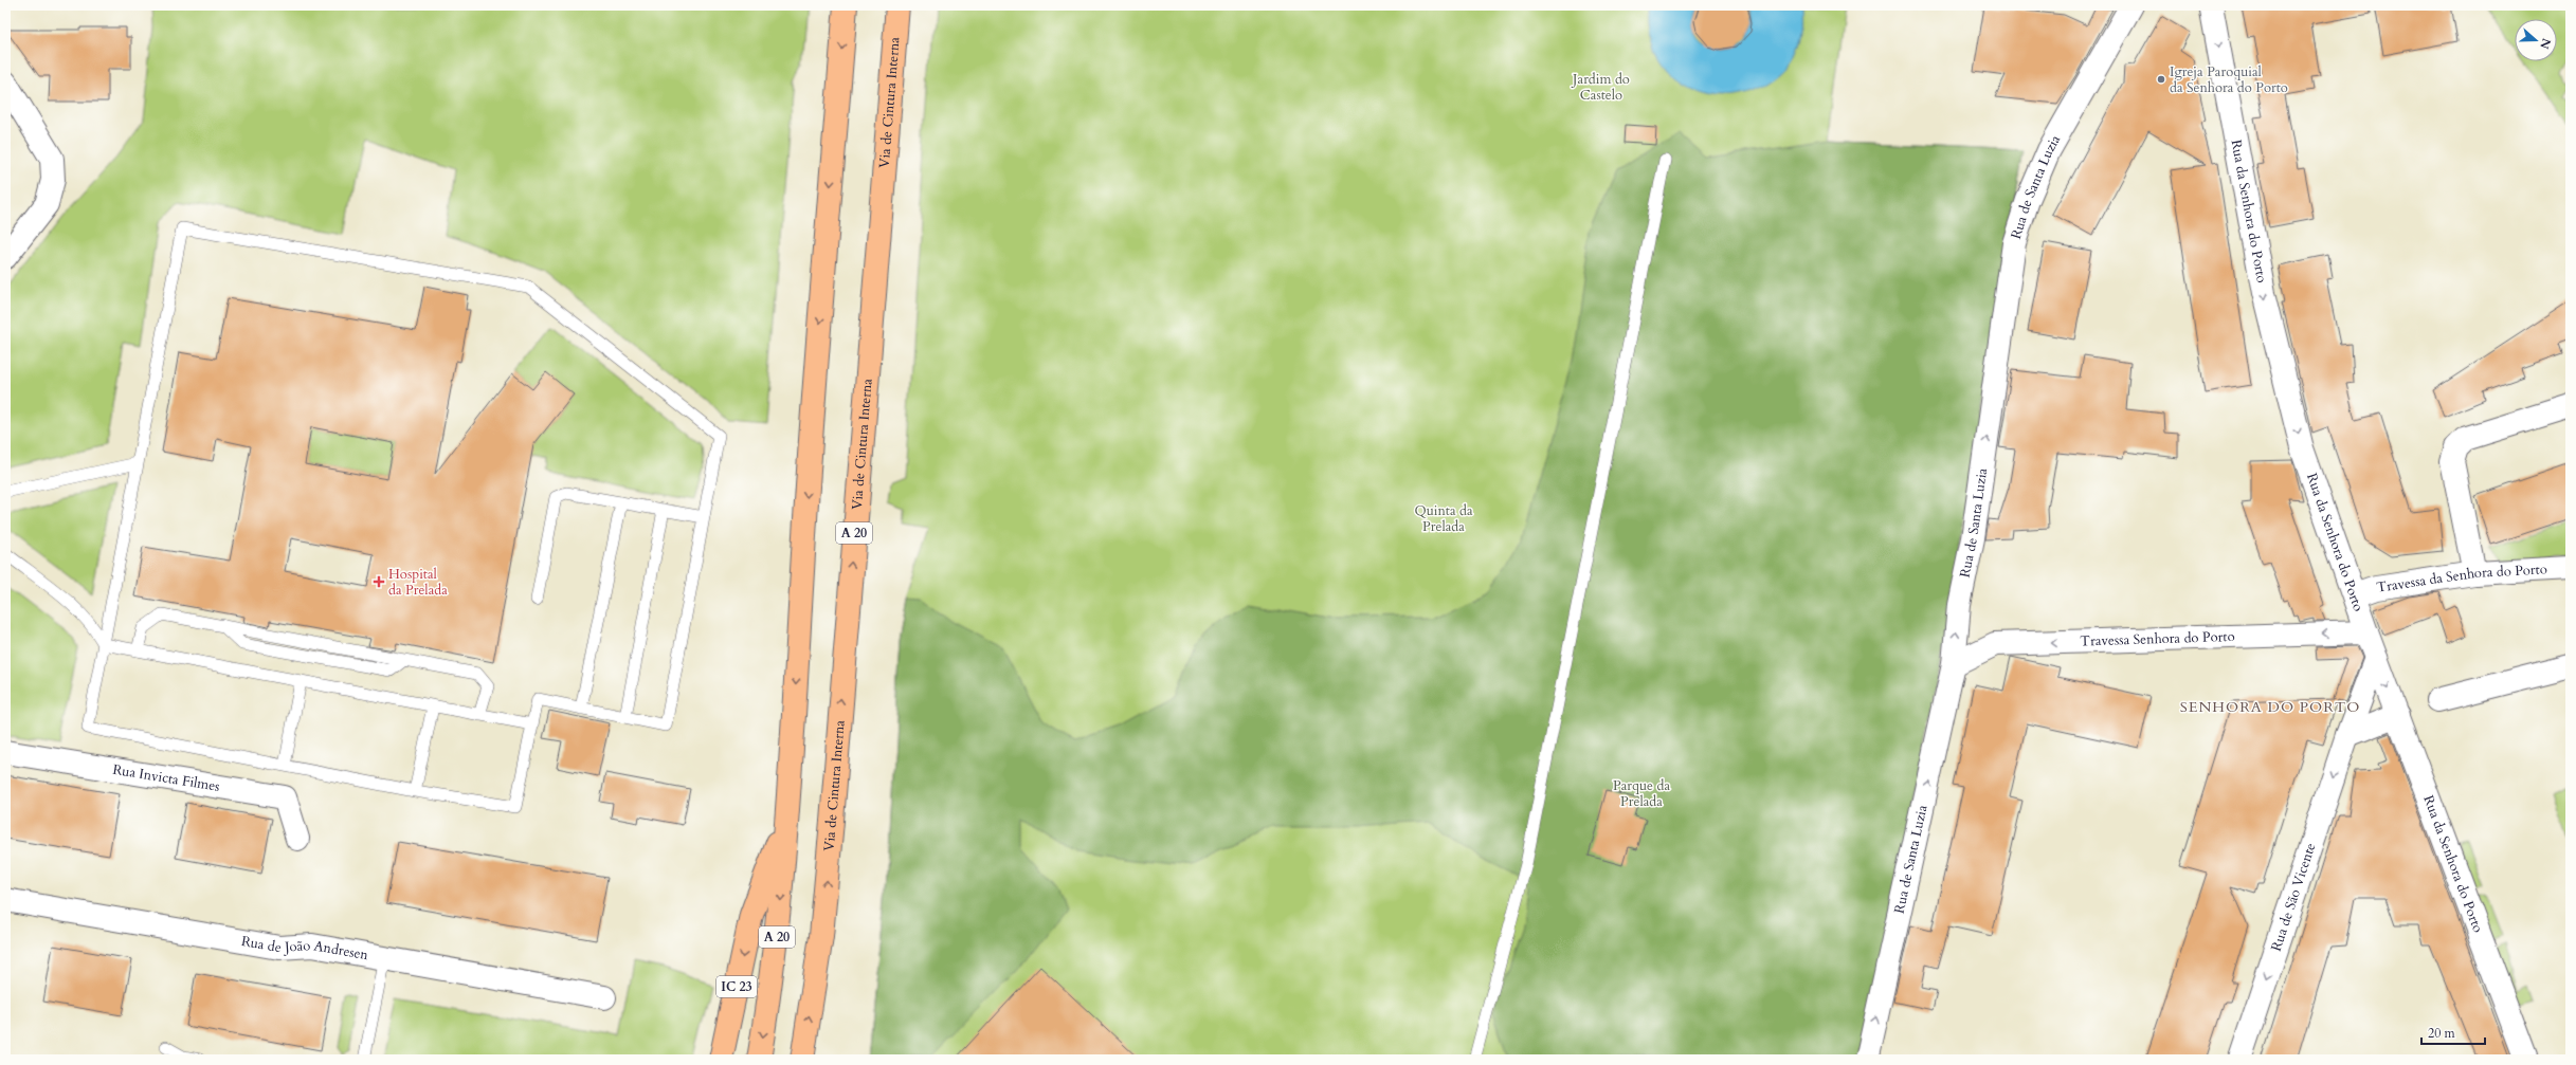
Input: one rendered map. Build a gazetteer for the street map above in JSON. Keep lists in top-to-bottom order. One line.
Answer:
{"streets":{"highway":["Via de Cintura Interna","A 20","IC 23"],"street":["Rua de Santa Luzia","Rua da Senhora do Porto","Travessa da Senhora do Porto","Travessa Senhora do Porto","Rua Invicta Filmes","Rua de São Vicente","Rua de João Andresen"]},"crossings":[["Rua de Santa Luzia","Travessa Senhora do Porto"],["Rua da Senhora do Porto","Travessa da Senhora do Porto"],["Rua da Senhora do Porto","Travessa Senhora do Porto"],["Rua da Senhora do Porto","Rua de São Vicente"],["A 20","IC 23"]],"one_way":["Rua de Santa Luzia","Rua da Senhora do Porto","Travessa Senhora do Porto","Rua de São Vicente"],"districts":["SENHORA DO PORTO"],"parks":["Jardim do Castelo","Quinta da Prelada","Parque da Prelada"],"places":{"other":["Igreja Paroquial da Senhora do Porto"],"health":["Hospital da Prelada"]},"scale_bar":"20 m","north":"right"}
